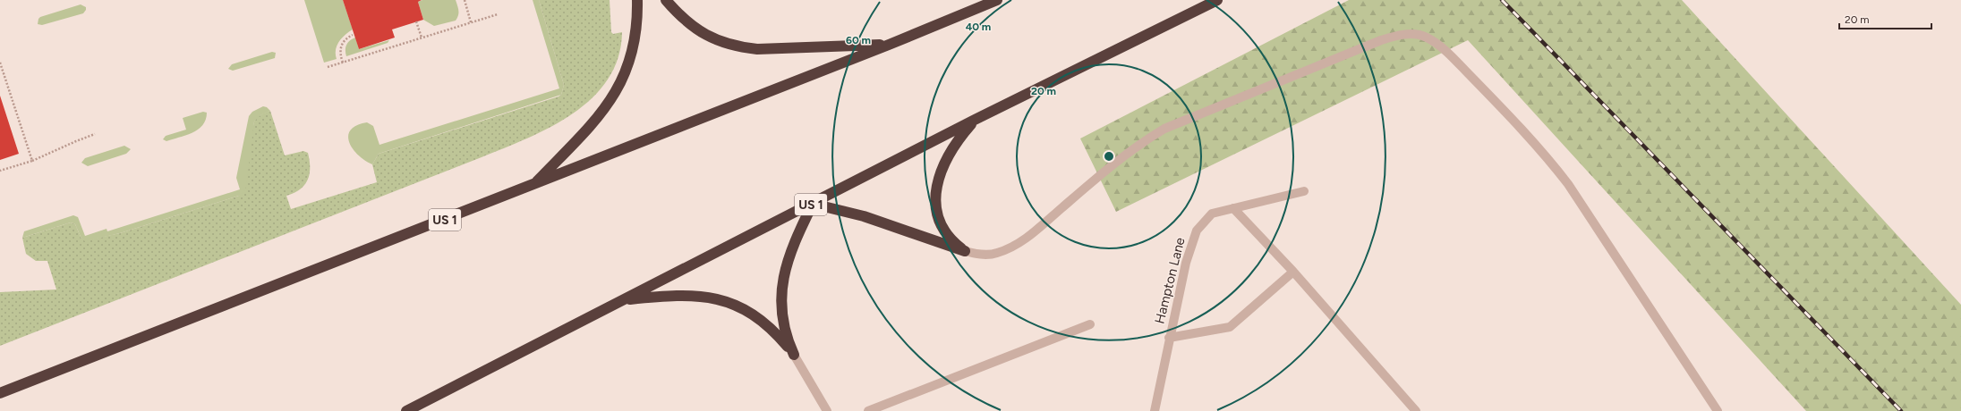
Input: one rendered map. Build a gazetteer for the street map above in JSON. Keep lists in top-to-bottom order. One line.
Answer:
{"streets":{"highway":["US 1"],"street":["Hampton Lane"]},"scale_bar":"20 m","rings":["40 m","60 m","20 m"]}
